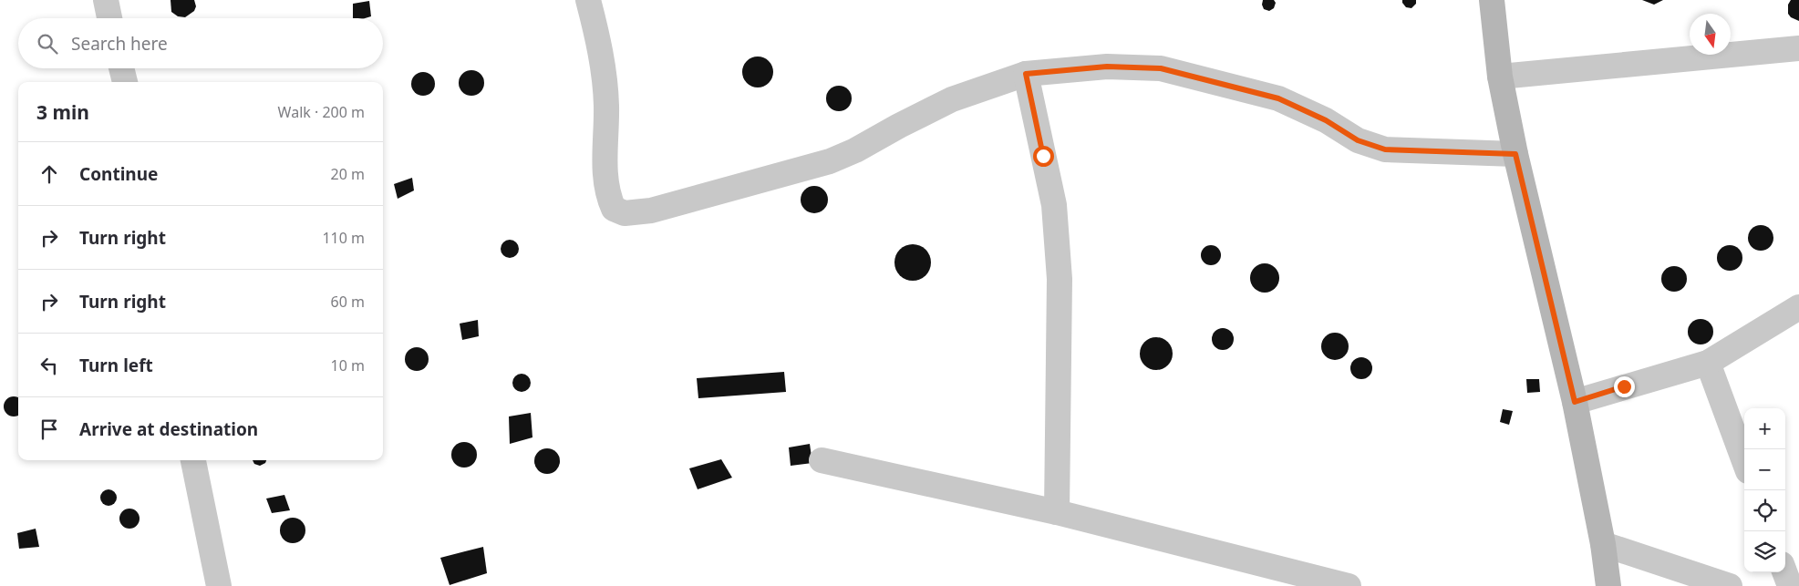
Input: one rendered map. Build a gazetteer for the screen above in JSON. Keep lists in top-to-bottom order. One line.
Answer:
{"north":"bottom","page":{"search":"Search here","heading":["3 min","Walk · 200 m"],"list":[["Continue","20 m"],["Turn right","110 m"],["Turn right","60 m"],["Turn left","10 m"],"Arrive at destination"],"map_buttons":["+","−"]}}
